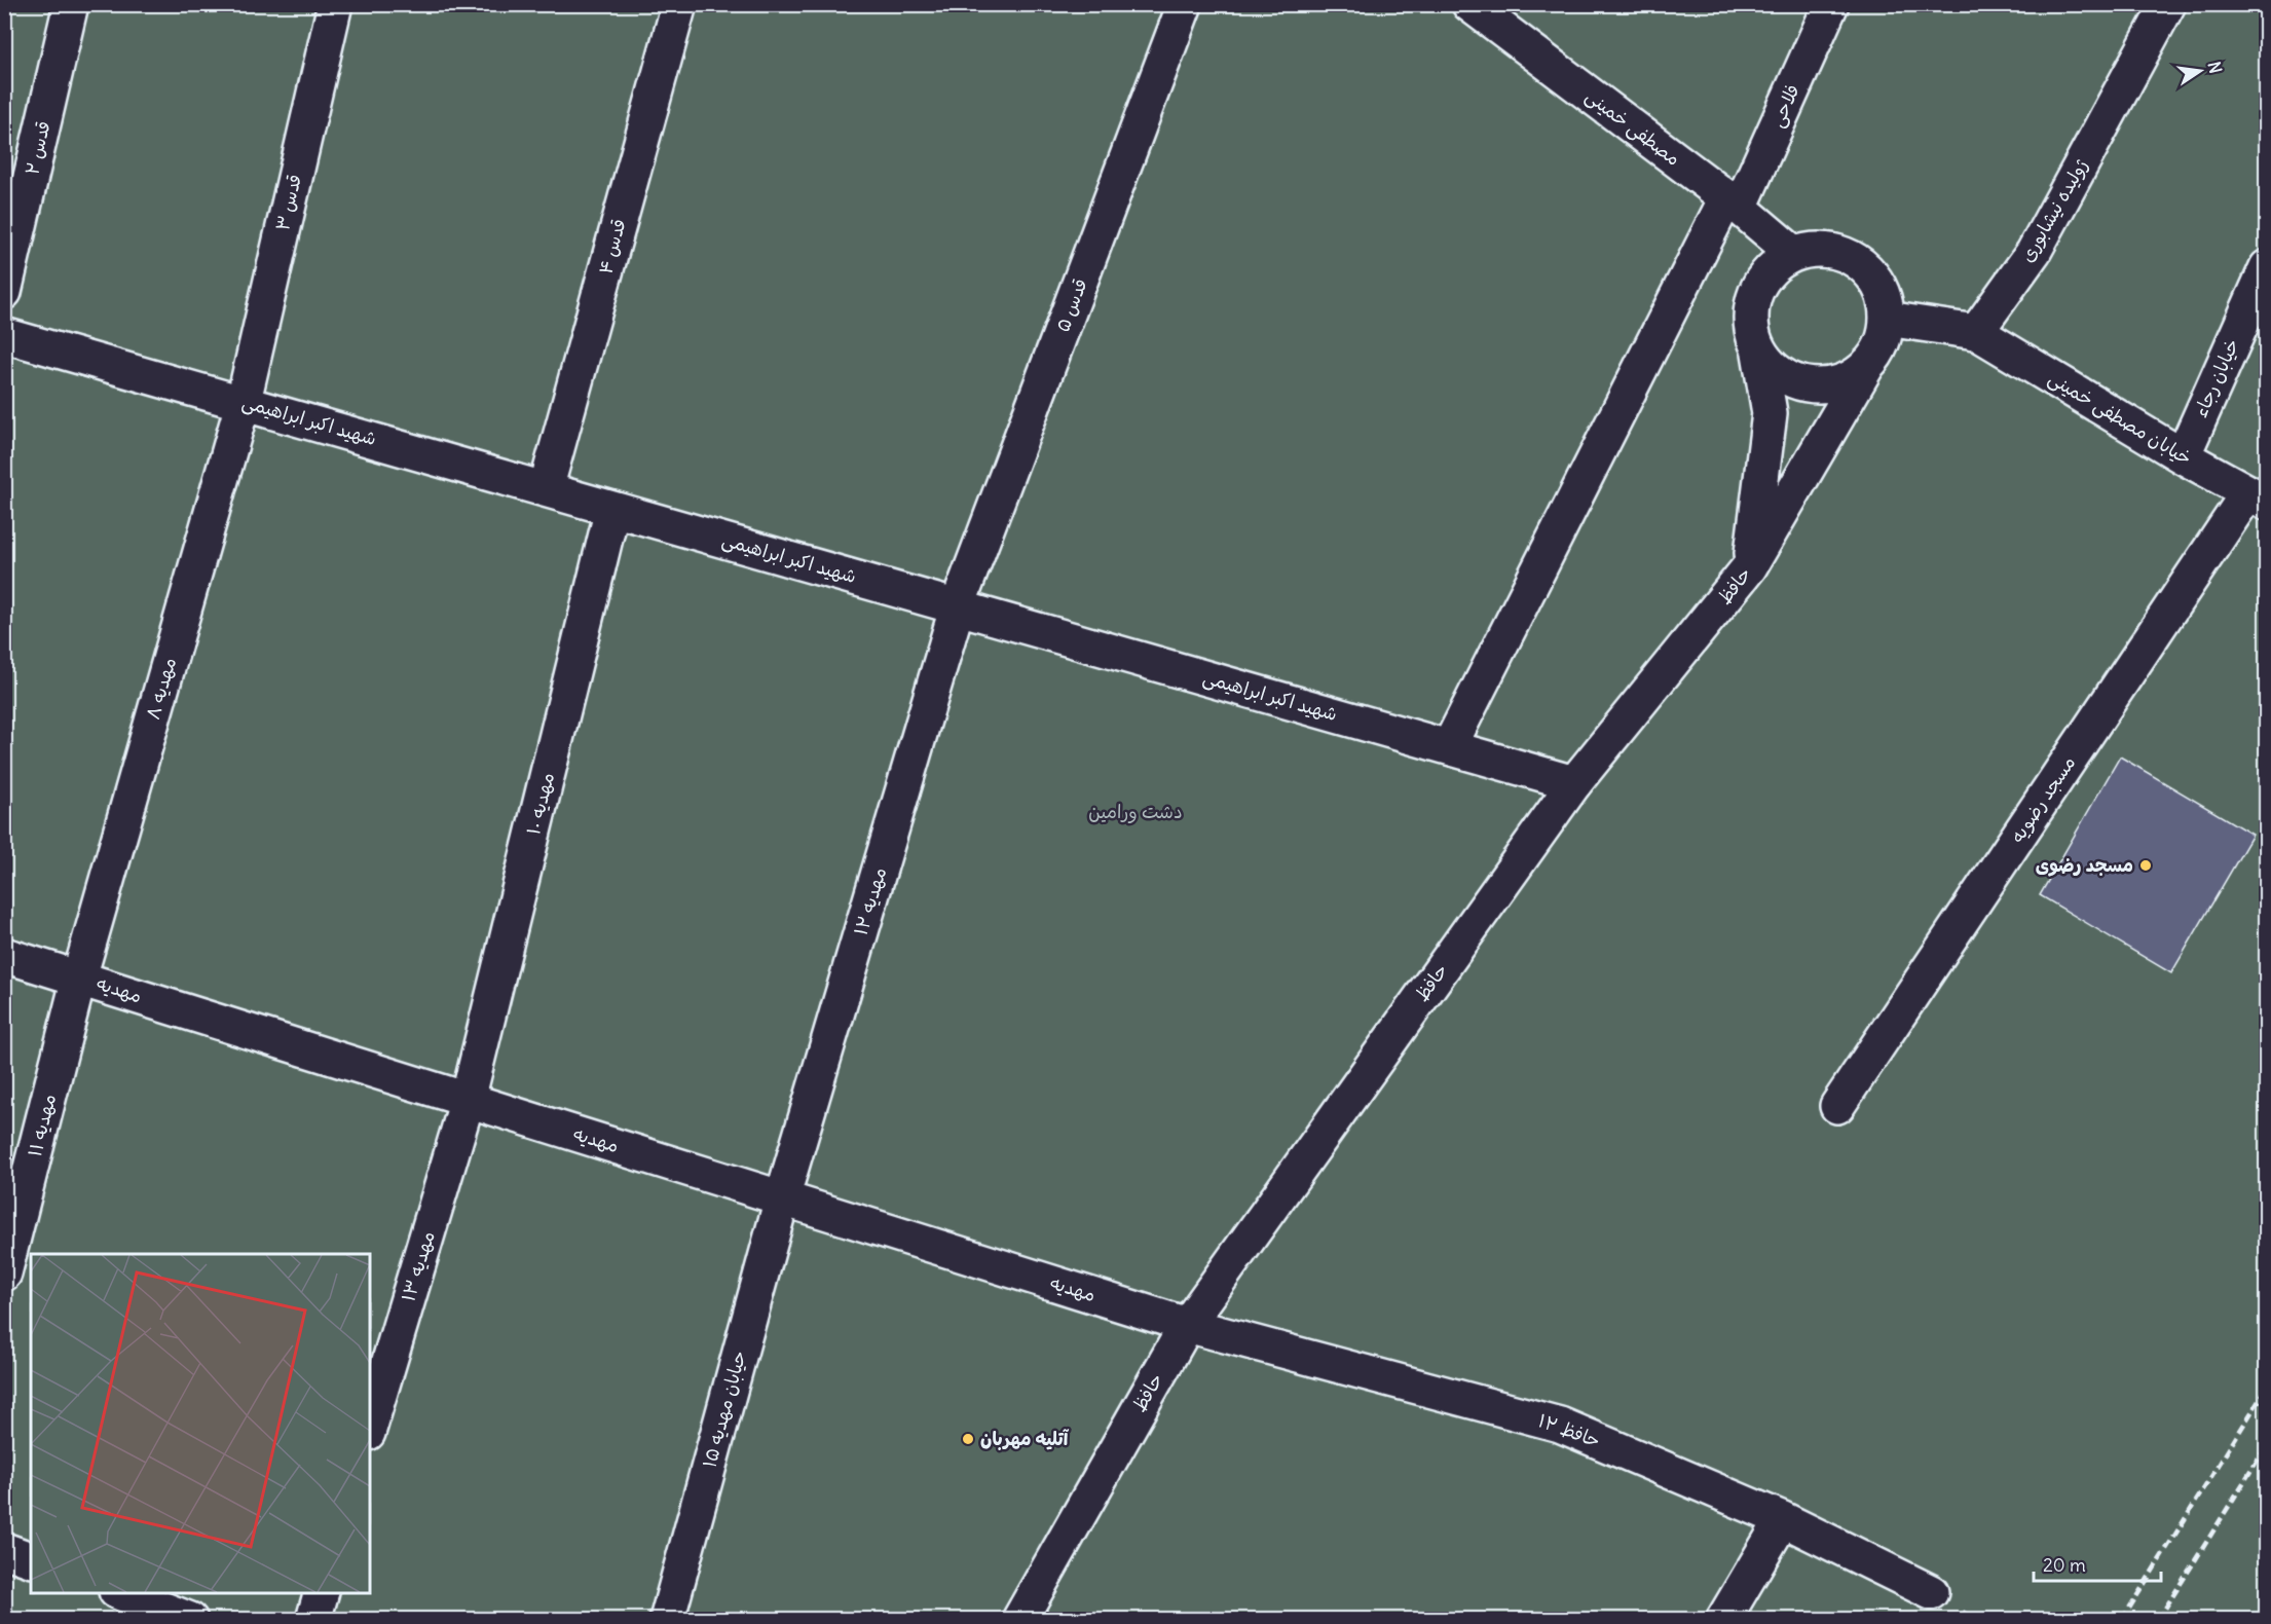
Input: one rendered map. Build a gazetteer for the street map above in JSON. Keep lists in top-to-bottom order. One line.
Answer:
{"streets":{"street":["فلاحی","مصطفی خمینی","قدس ۲","قدس ۳","ژولیده نیشابوری","قدس ۴","قدس ۵","خیابان رجاء","خیابان مصطفی خمینی","شهید اکبر ابراهیمی","حافظ","مهدیه ۸","مسجد رضویه","مهدیه ۱۰","مهدیه ۱۲","مهدیه","مهدیه ۱۱","مهدیه ۱۳","حیابان مهدیه ۱۵","حافظ ۱۲"]},"crossings":[["فلاحی","مصطفی خمینی"],["فلاحی","شهید اکبر ابراهیمی"],["مصطفی خمینی","حافظ"],["قدس ۳","شهید اکبر ابراهیمی"],["قدس ۳","مهدیه ۸"],["ژولیده نیشابوری","خیابان مصطفی خمینی"],["قدس ۴","شهید اکبر ابراهیمی"],["قدس ۵","شهید اکبر ابراهیمی"],["قدس ۵","مهدیه ۱۲"],["خیابان رجاء","خیابان مصطفی خمینی"],["خیابان مصطفی خمینی","مسجد رضویه"],["شهید اکبر ابراهیمی","حافظ"],["شهید اکبر ابراهیمی","مهدیه ۸"],["شهید اکبر ابراهیمی","مهدیه ۱۰"],["شهید اکبر ابراهیمی","مهدیه ۱۲"],["حافظ","مهدیه"],["حافظ","حافظ ۱۲"],["مهدیه ۸","مهدیه"],["مهدیه ۸","مهدیه ۱۱"],["مهدیه ۱۰","مهدیه"],["مهدیه ۱۰","مهدیه ۱۳"],["مهدیه ۱۲","مهدیه"],["مهدیه ۱۲","حیابان مهدیه ۱۵"],["مهدیه","مهدیه ۱۱"],["مهدیه","مهدیه ۱۳"],["مهدیه","حیابان مهدیه ۱۵"],["مهدیه","حافظ ۱۲"]],"parks":["دشت ورامین"],"places":["مسجد رضوی","آتلیه مهربان"],"scale_bar":"20 m","north":"right"}
